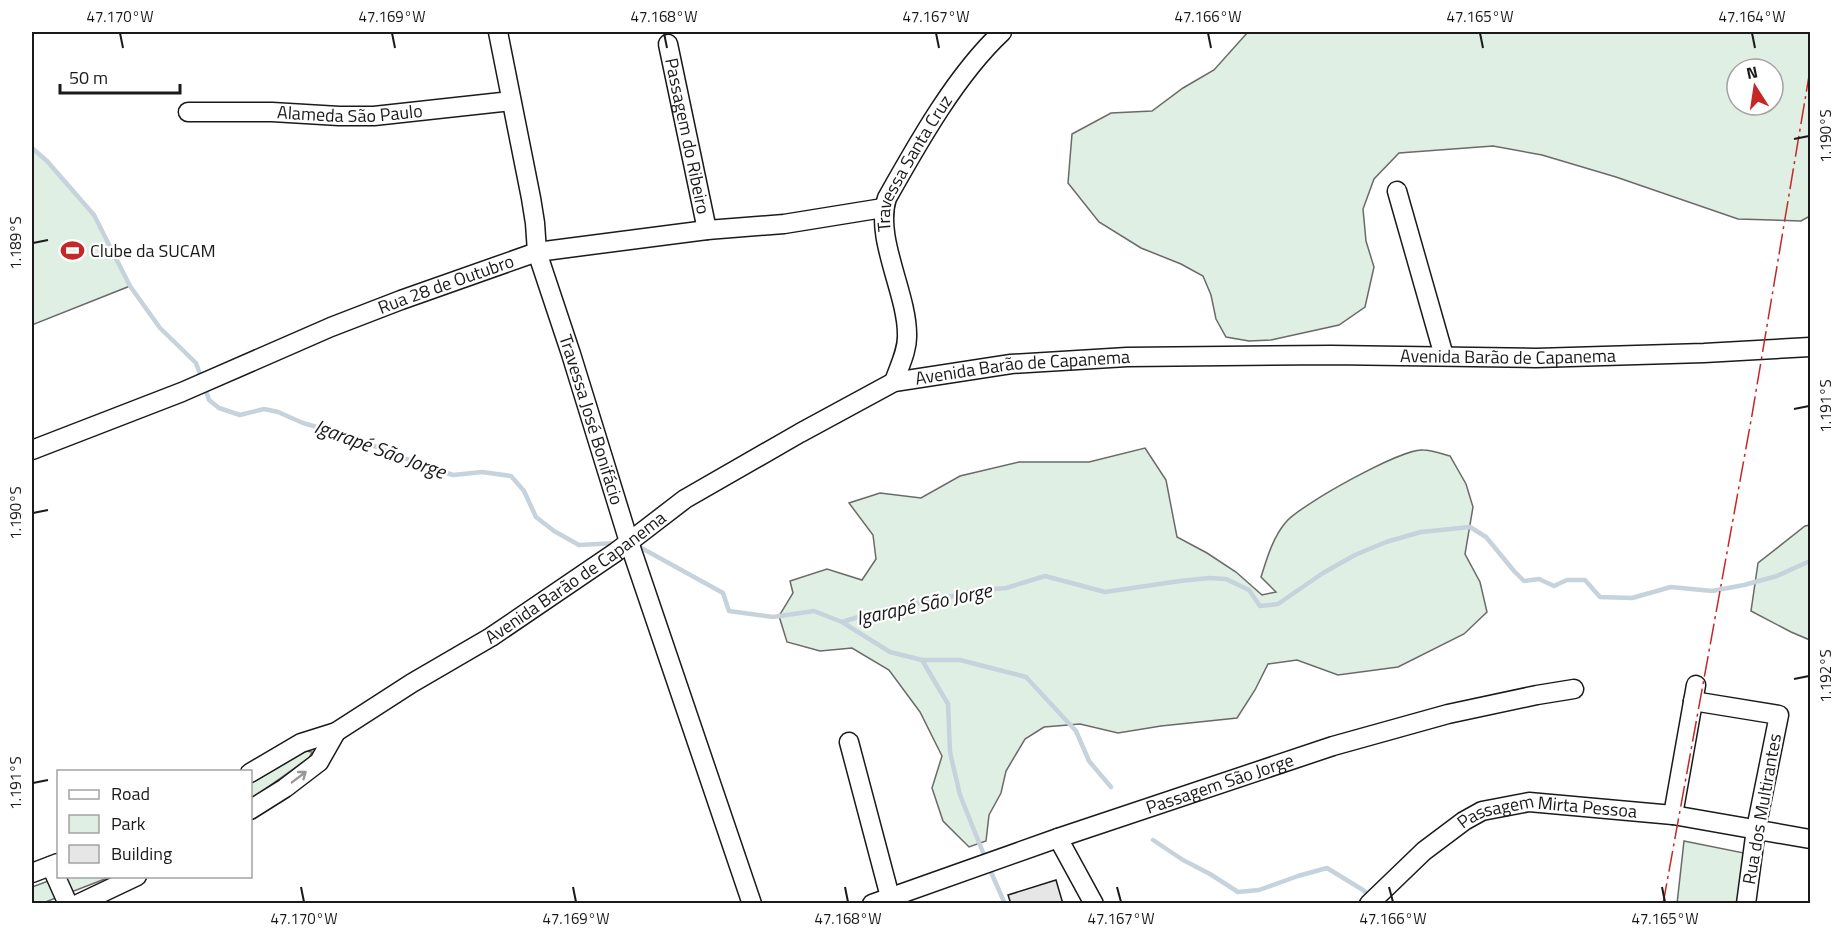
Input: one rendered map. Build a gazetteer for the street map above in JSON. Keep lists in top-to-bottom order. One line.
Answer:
{"streets":{"street":["Alameda São Paulo","Passagem do Ribeiro","Travessa Santa Cruz","Rua 28 de Outubro","Avenida Barão de Capanema","Travessa José Bonifácio","Passagem São Jorge","Rua dos Multirantes","Passagem Mirta Pessoa"]},"crossings":[["Alameda São Paulo","Travessa José Bonifácio"],["Passagem do Ribeiro","Rua 28 de Outubro"],["Travessa Santa Cruz","Rua 28 de Outubro"],["Travessa Santa Cruz","Avenida Barão de Capanema"],["Rua 28 de Outubro","Travessa José Bonifácio"],["Avenida Barão de Capanema","Travessa José Bonifácio"],["Rua dos Multirantes","Passagem Mirta Pessoa"]],"water":["Igarapé São Jorge"],"places":{"sports":["Clube da SUCAM"]},"legend":["Road","Park","Building"],"scale_bar":"50 m","north":"top","coordinates":["47.170°W","47.169°W","47.168°W","47.167°W","47.166°W","47.165°W","47.164°W","1.190°S","1.189°S","1.191°S","1.192°S"]}
